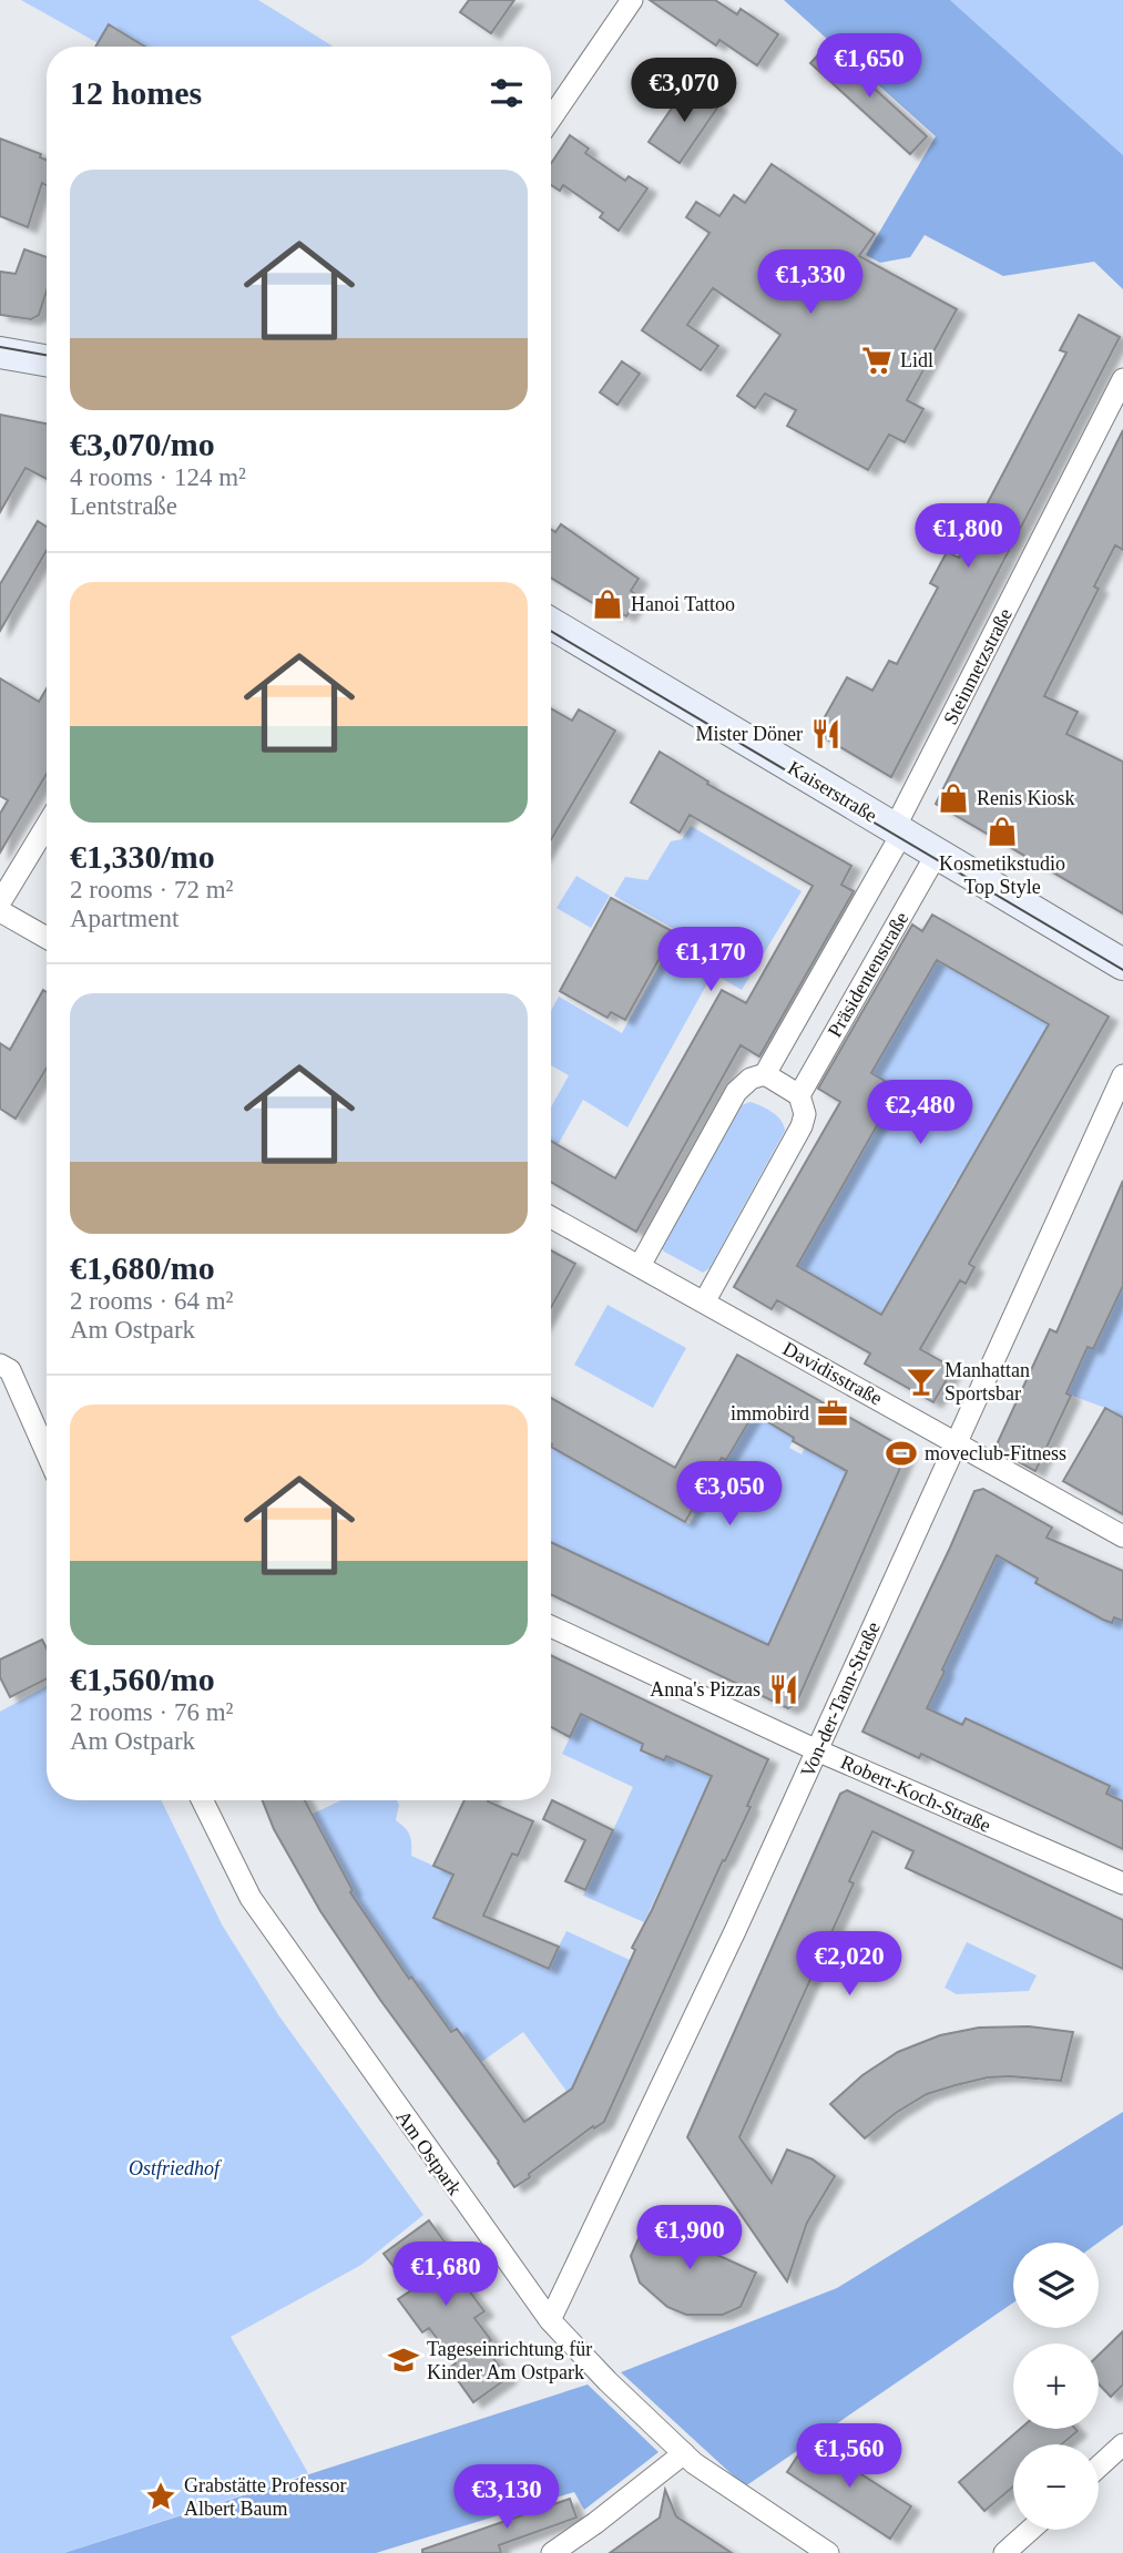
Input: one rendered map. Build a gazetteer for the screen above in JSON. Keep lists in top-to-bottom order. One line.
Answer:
{"streets":{"main road":["Kaiserstraße"],"street":["Steinmetzstraße","Präsidentenstraße","Davidisstraße","Von-der-Tann-Straße","Robert-Koch-Straße","Am Ostpark"]},"crossings":[["Steinmetzstraße","Kaiserstraße"],["Steinmetzstraße","Präsidentenstraße"],["Kaiserstraße","Präsidentenstraße"],["Präsidentenstraße","Davidisstraße"],["Davidisstraße","Von-der-Tann-Straße"],["Von-der-Tann-Straße","Robert-Koch-Straße"],["Von-der-Tann-Straße","Am Ostpark"]],"parks":["Ostfriedhof"],"places":{"supermarket":["Lidl"],"shop":["Hanoi Tattoo","Renis Kiosk","Kosmetikstudio Top Style"],"restaurant":["Mister Döner","Anna's Pizzas"],"bar":["Manhattan Sportsbar"],"office":["immobird"],"sports":["moveclub-Fitness"],"school or university":["Tageseinrichtung für Kinder Am Ostpark"],"place":["Grabstätte Professor Albert Baum"]},"page":{"price":["€1,650","€3,070","€1,330","€1,800","€1,170","€2,480","€3,050","€2,020","€1,900","€1,680","€1,560","€3,130"],"heading":"12 homes","list":[{"name":"€3,070/mo","note":"4 rooms · 124 m² · Lentstraße"},{"name":"€1,330/mo","note":"2 rooms · 72 m² · Apartment"},{"name":"€1,680/mo","note":"2 rooms · 64 m² · Am Ostpark"},{"name":"€1,560/mo","note":"2 rooms · 76 m² · Am Ostpark"}],"map_buttons":["+","−"]}}
